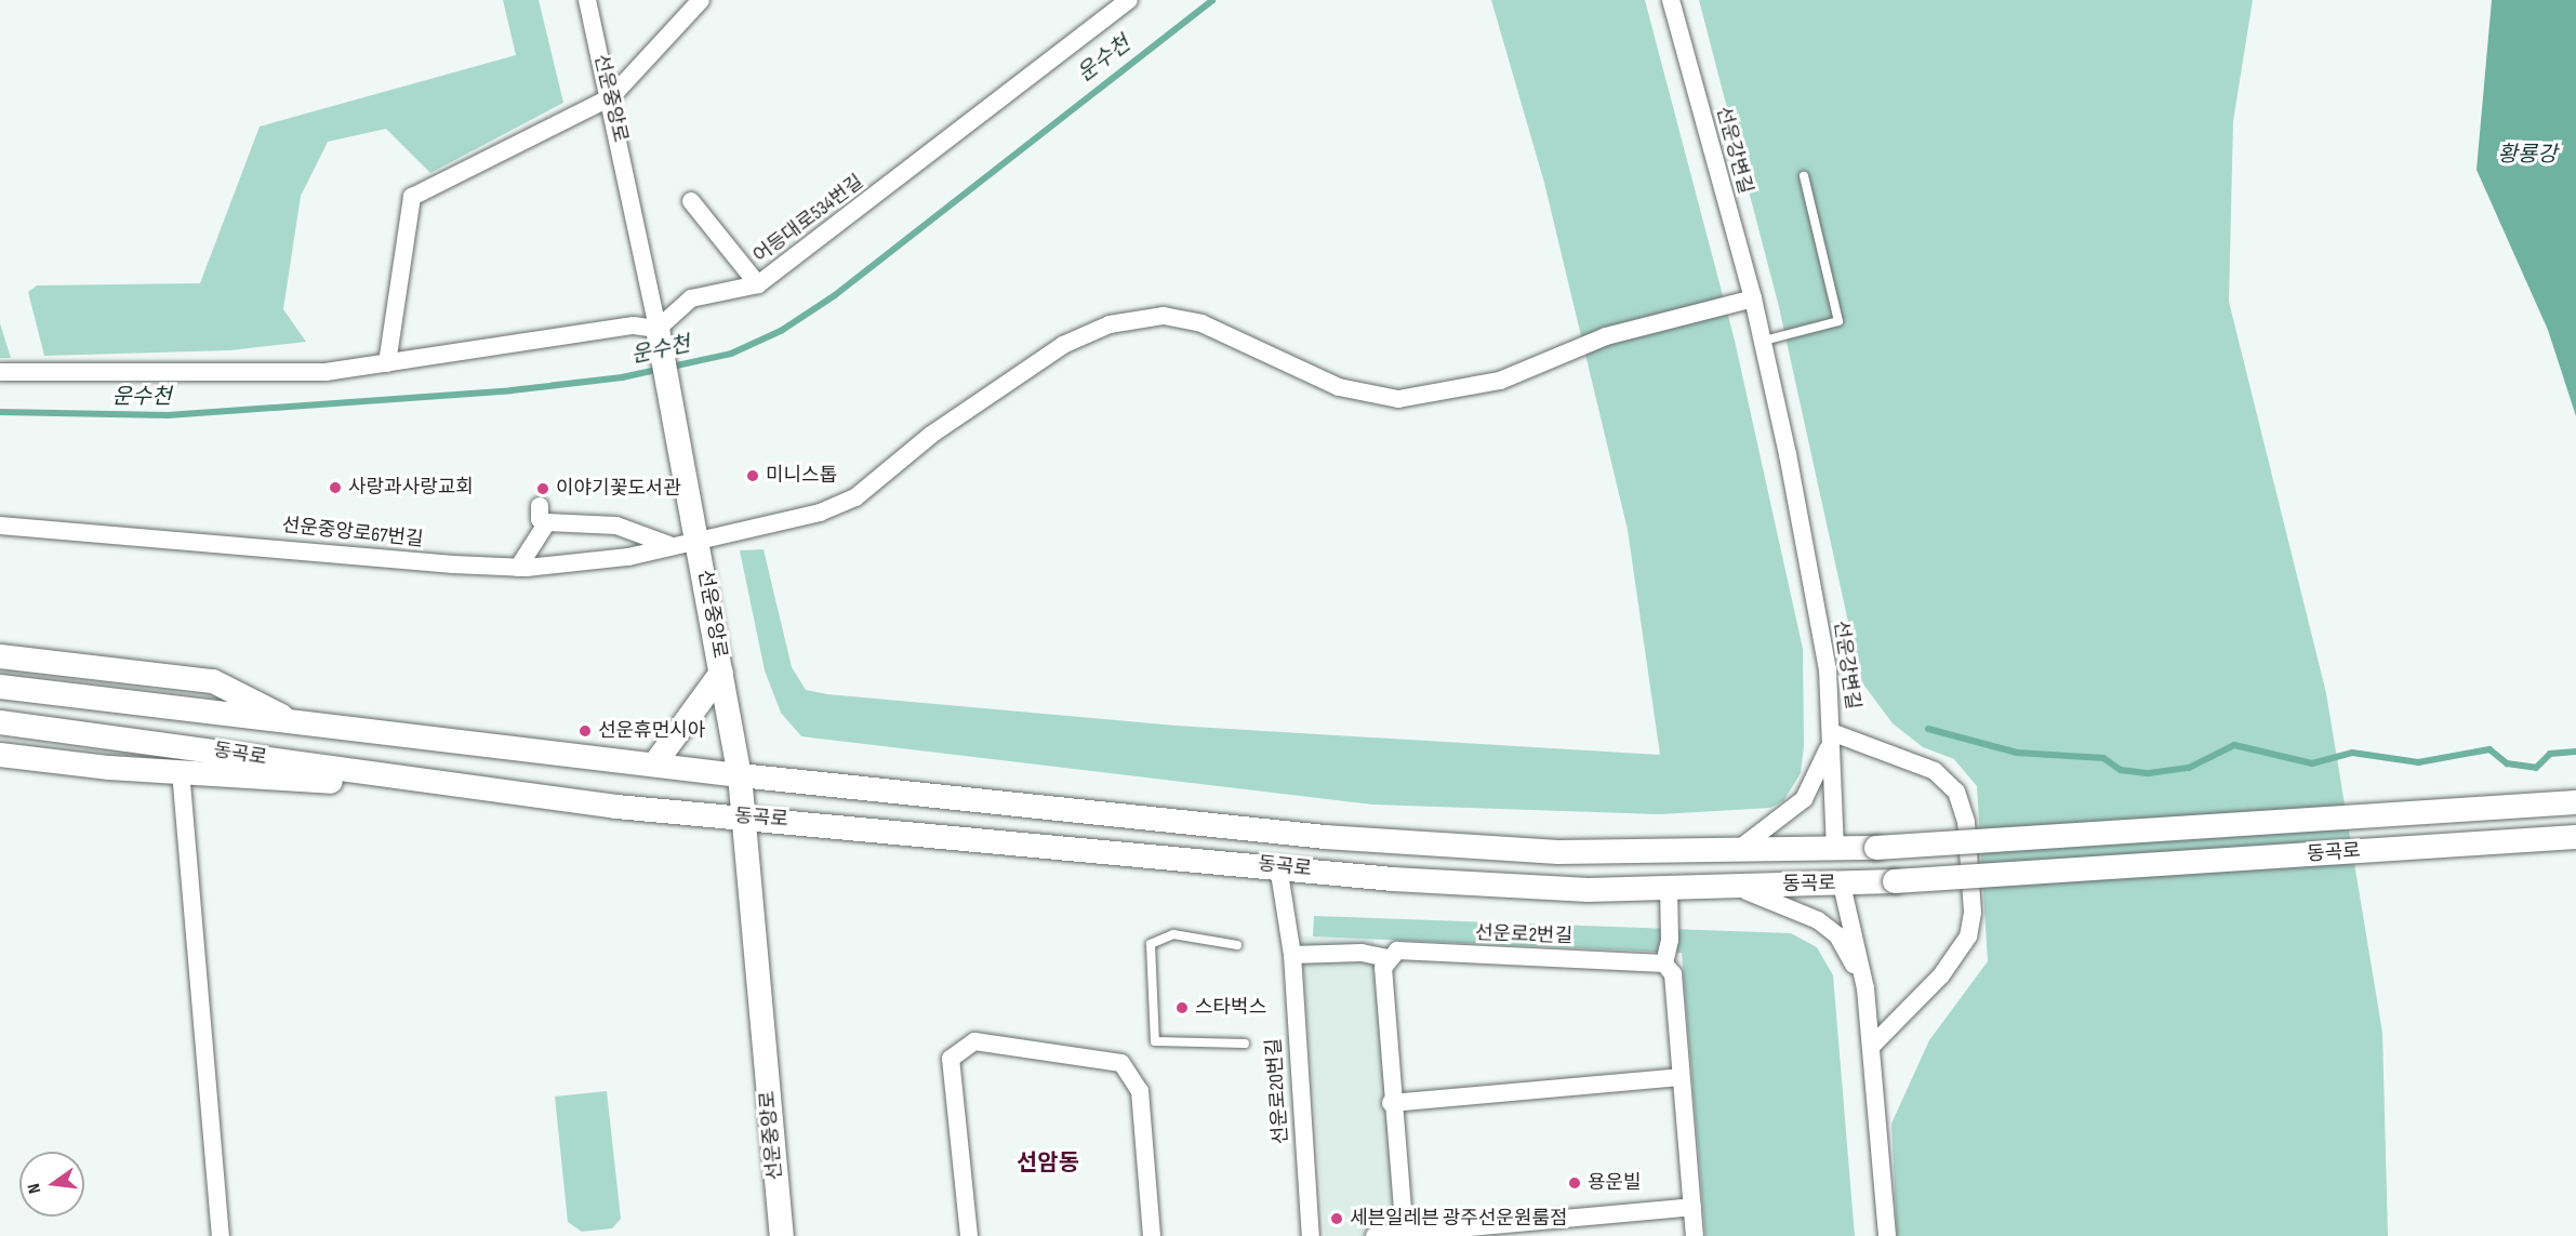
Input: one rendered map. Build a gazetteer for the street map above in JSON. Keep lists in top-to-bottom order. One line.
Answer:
{"streets":{"main road":["선운중앙로","동곡로"],"street":["선운강변길","어등대로534번길","선운중앙로67번길","선운로2번길","선운로20번길"]},"crossings":[["선운중앙로","어등대로534번길"],["선운중앙로","선운중앙로67번길"],["선운중앙로","동곡로"],["선운강변길","선운중앙로67번길"],["동곡로","선운로20번길"]],"districts":["선암동"],"water":["운수천","황룡강"],"places":["미니스톱","사랑과사랑교회","이야기꽃도서관","선운휴먼시아","스타벅스","용운빌","세븐일레븐 광주선운원룸점"],"north":"left"}
